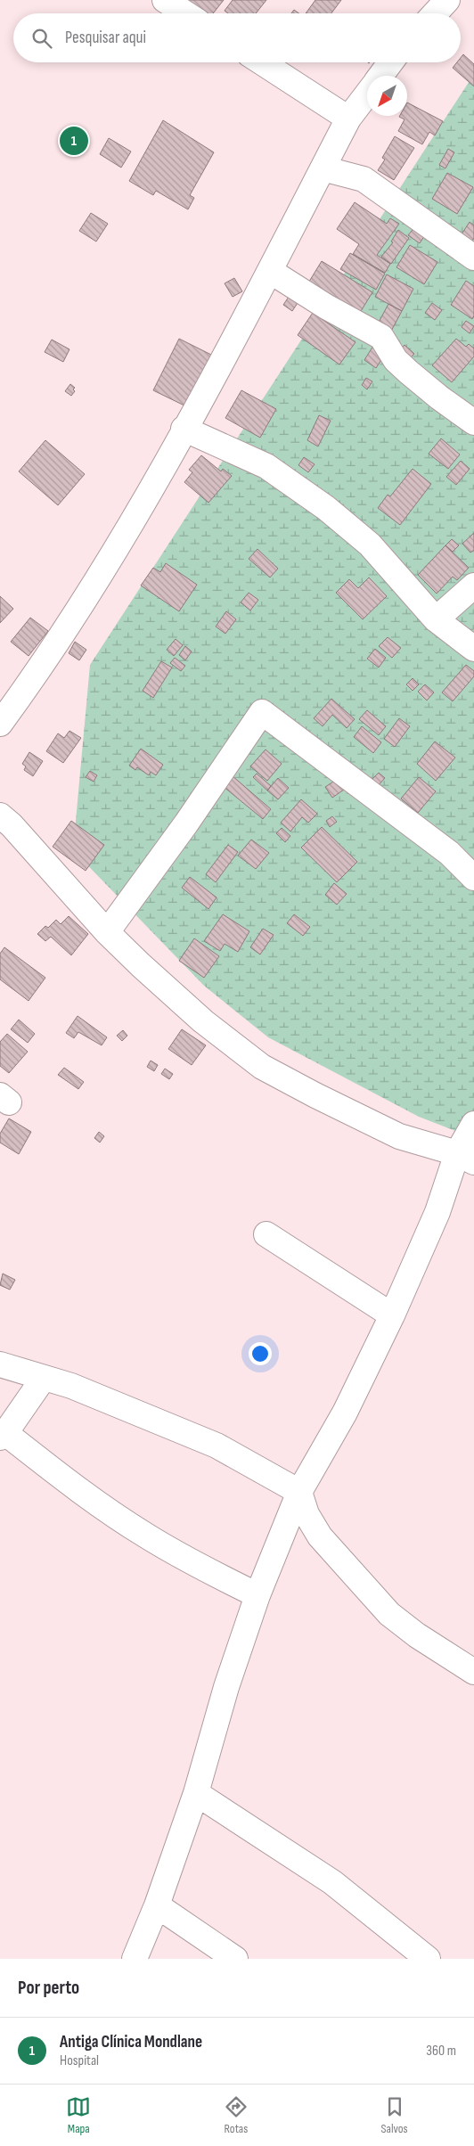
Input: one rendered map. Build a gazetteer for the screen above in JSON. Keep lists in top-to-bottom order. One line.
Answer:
{"north":"bottom left","page":{"search":"Pesquisar aqui","pins":"1","heading":"Por perto","list":[{"mark":"1","name":"Antiga Clínica Mondlane","note":"Hospital","value":"360 m"}],"nav":["Mapa","Rotas","Salvos"]}}
